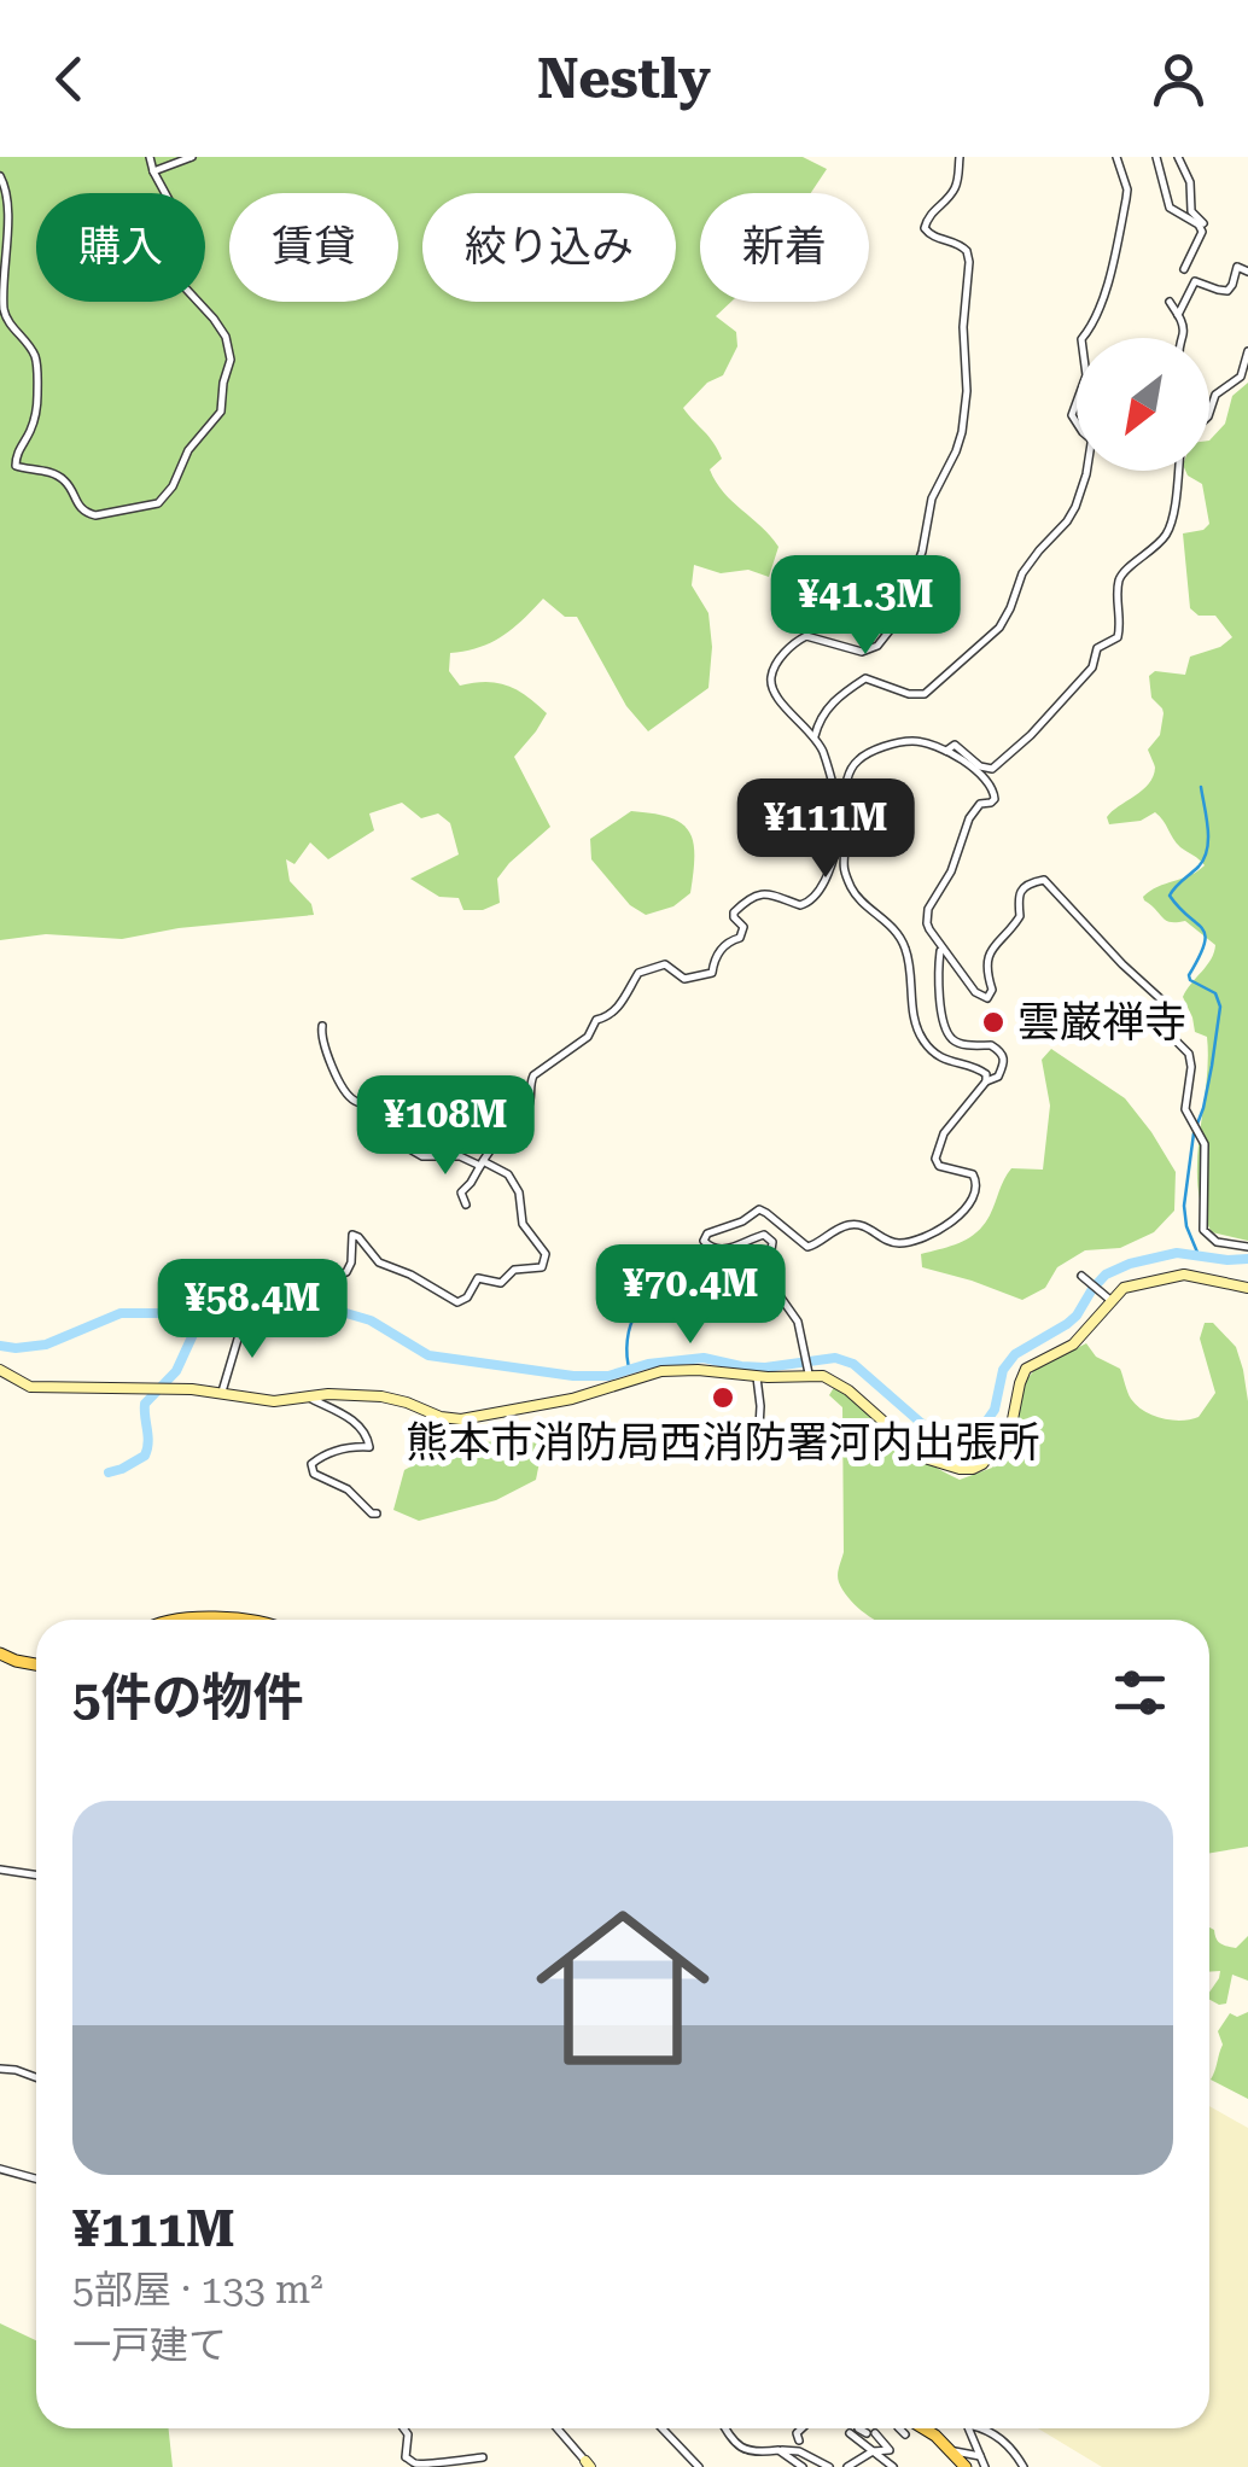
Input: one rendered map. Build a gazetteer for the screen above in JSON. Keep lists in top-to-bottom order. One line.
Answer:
{"places":["雲巌禅寺","熊本市消防局西消防署河内出張所"],"north":"bottom left","page":{"header":"Nestly","chip":["購入","賃貸","絞り込み","新着"],"price":["¥41.3M","¥111M","¥108M","¥70.4M","¥58.4M"],"heading":"5件の物件","list":[{"name":"¥111M","note":"5部屋 · 133 m² · 一戸建て"}]}}
